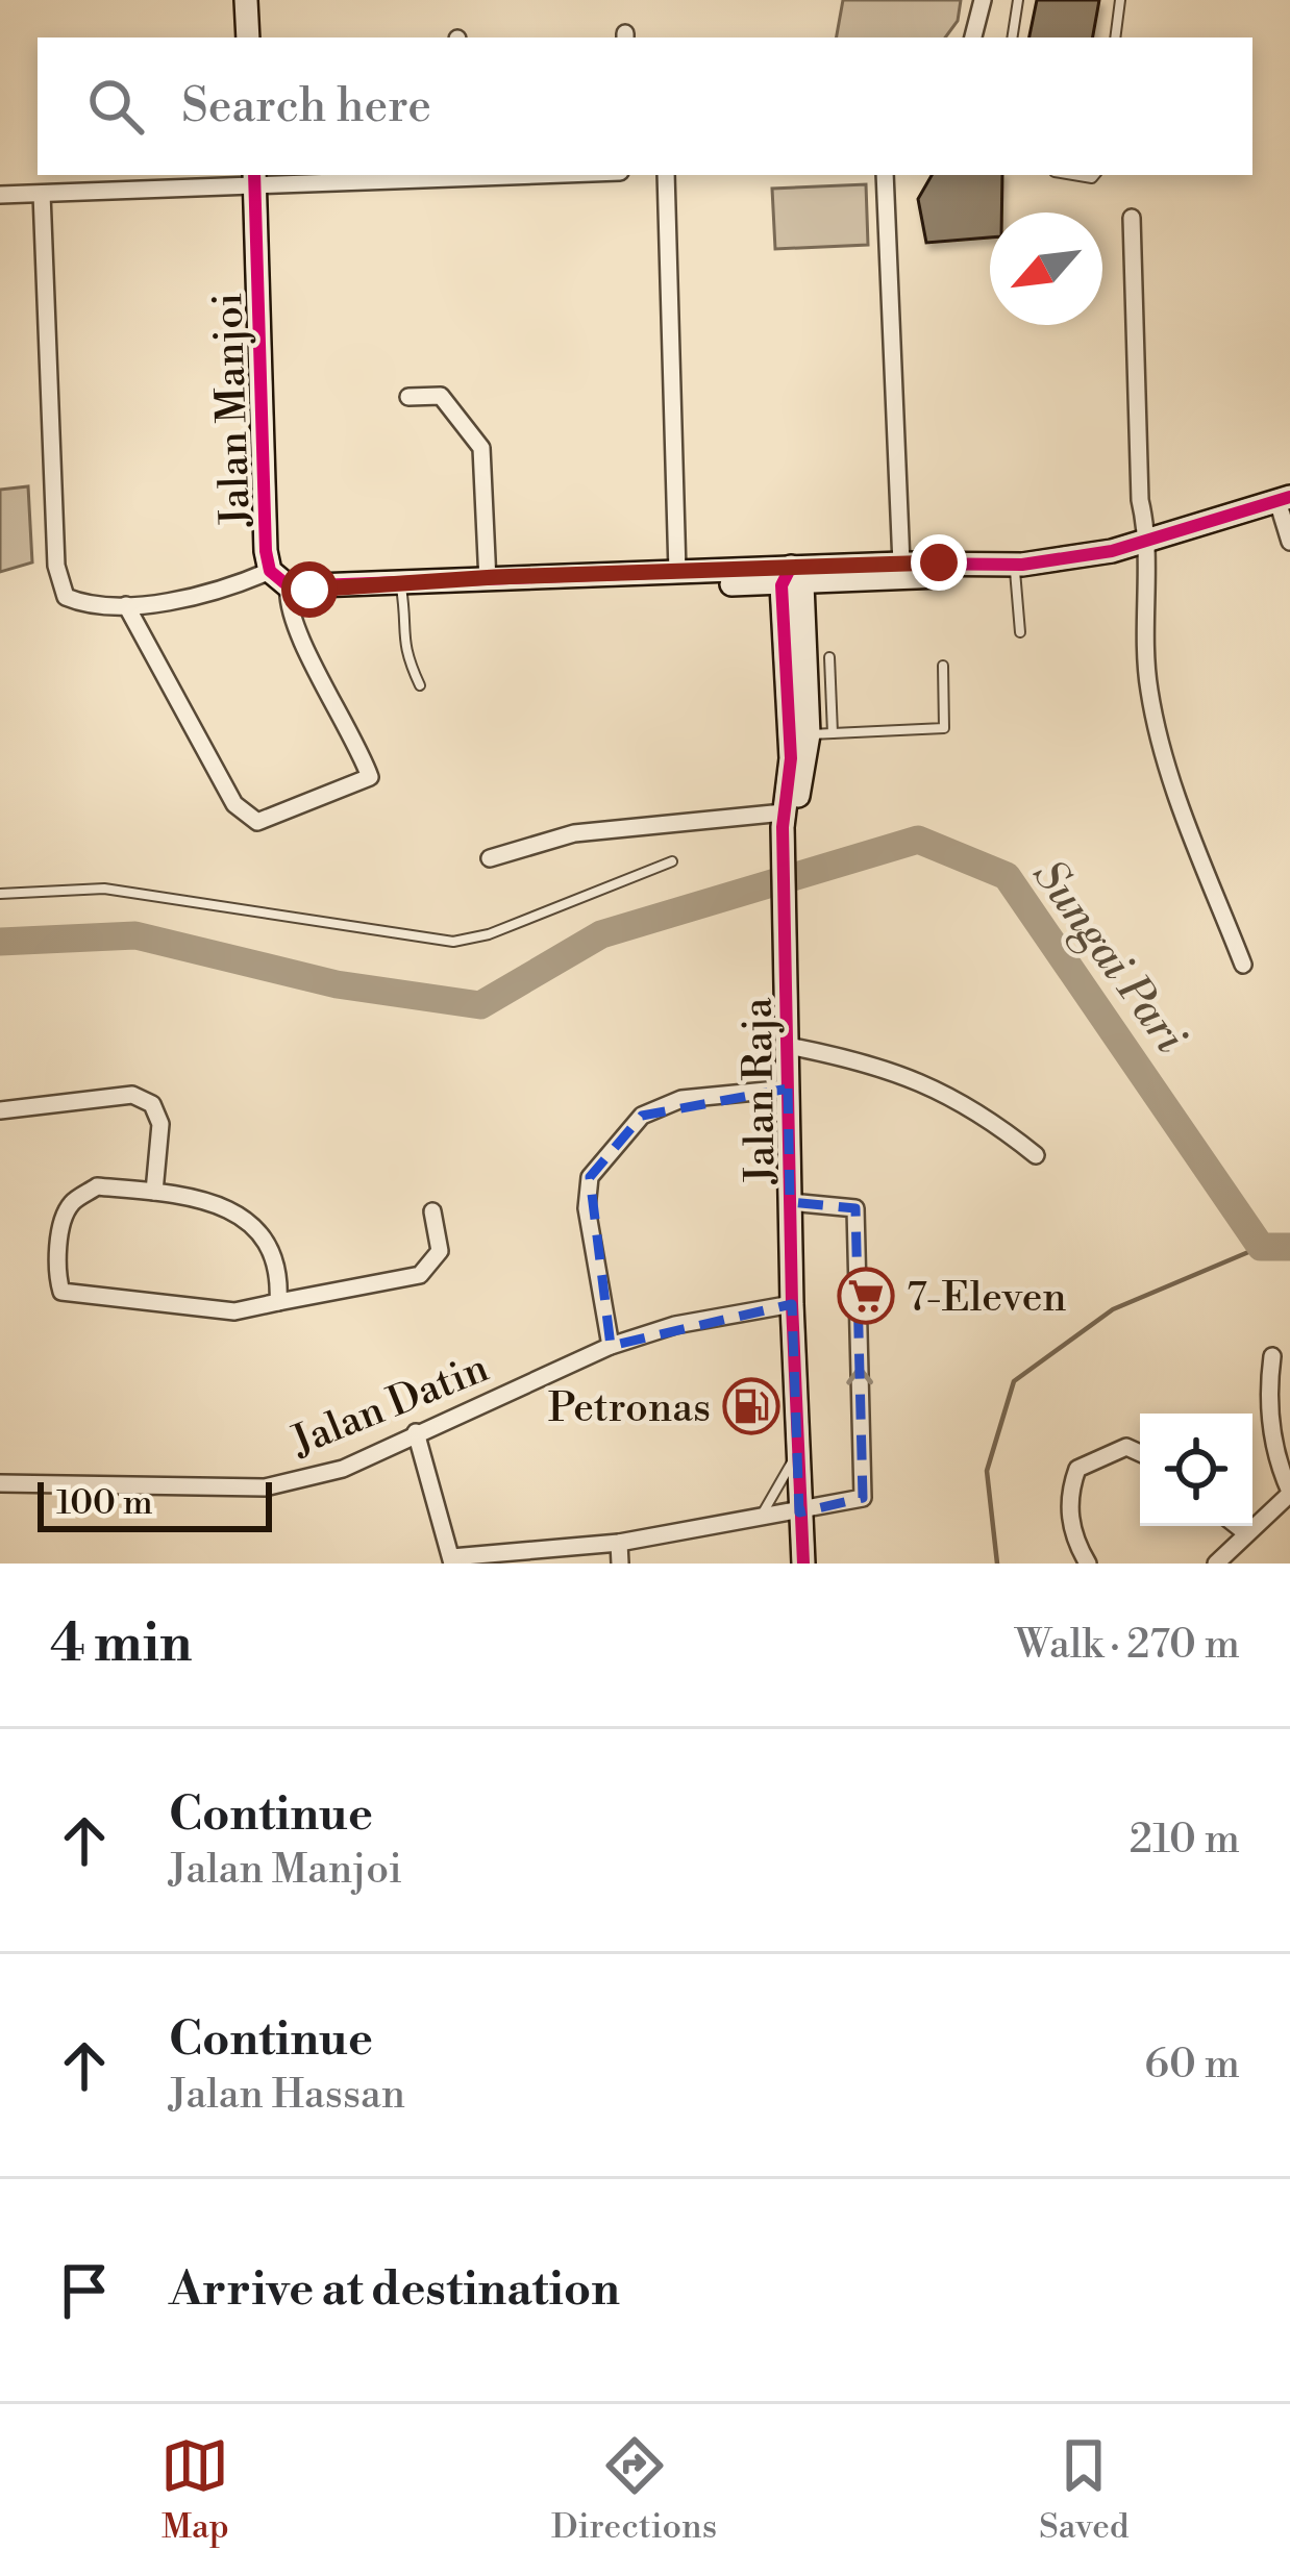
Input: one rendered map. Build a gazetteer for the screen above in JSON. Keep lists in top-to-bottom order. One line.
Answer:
{"streets":{"street":["Jalan Manjoi","Jalan Raja","Jalan Datin"]},"crossings":[["Jalan Raja","Jalan Datin"]],"water":["Sungai Pari"],"places":{"supermarket":["7-Eleven"],"fuel station":["Petronas"]},"scale_bar":"100 m","north":"bottom left","page":{"search":"Search here","scale":"100 m","heading":["4 min","Walk · 270 m"],"list":[["Continue","Jalan Manjoi","210 m"],["Continue","Jalan Hassan","60 m"],"Arrive at destination"],"nav":["Map","Directions","Saved"]}}
